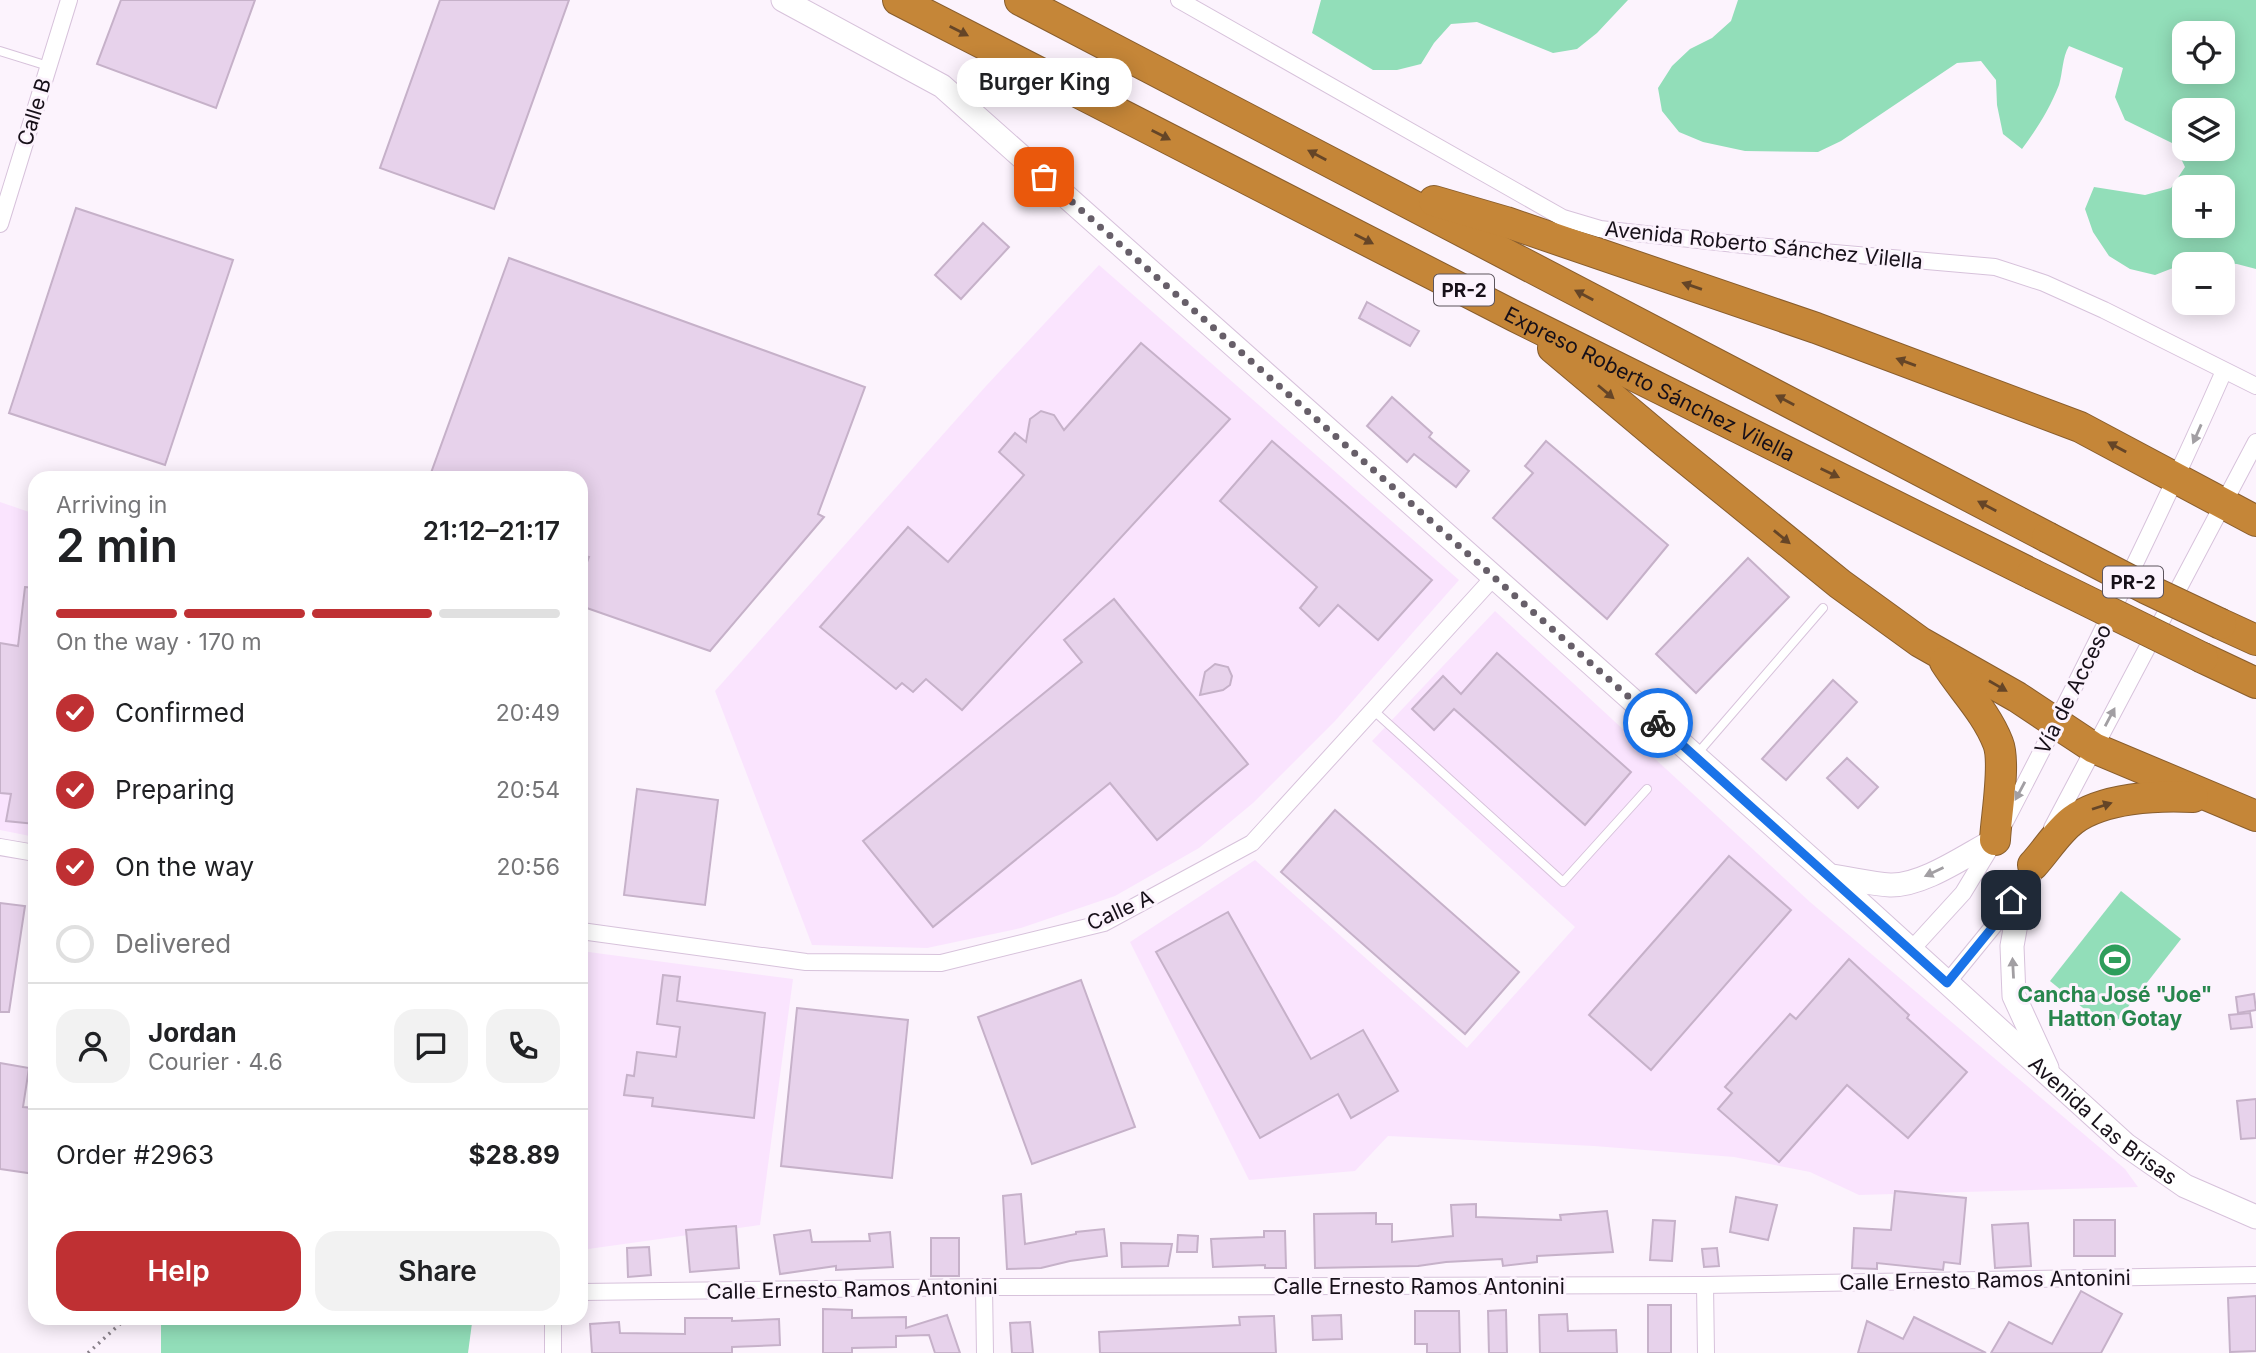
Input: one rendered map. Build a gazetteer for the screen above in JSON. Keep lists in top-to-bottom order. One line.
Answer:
{"streets":{"highway":["PR-2","Expreso Roberto Sánchez Vilella"],"street":["Calle B","Avenida Roberto Sánchez Vilella","Vía de Acceso","Calle A","Avenida Las Brisas","Calle Ernesto Ramos Antonini"]},"crossings":[["Avenida Roberto Sánchez Vilella","Vía de Acceso"],["Vía de Acceso","Avenida Las Brisas"],["Calle A","Avenida Las Brisas"]],"places":{"other":["Burger King"],"sports":["Cancha José \"Joe\" Hatton Gotay"]},"page":{"map_buttons":["+","−"],"bubble":"Burger King","heading":["2 min","Arriving in","21:12–21:17"],"panel":["Jordan","Courier · 4.6","Order #2963","$28.89"],"bar":"On the way · 170 m","list":[["Confirmed","20:49"],["Preparing","20:54"],["On the way","20:56"],"Delivered"],"buttons":["Help","Share"]}}
